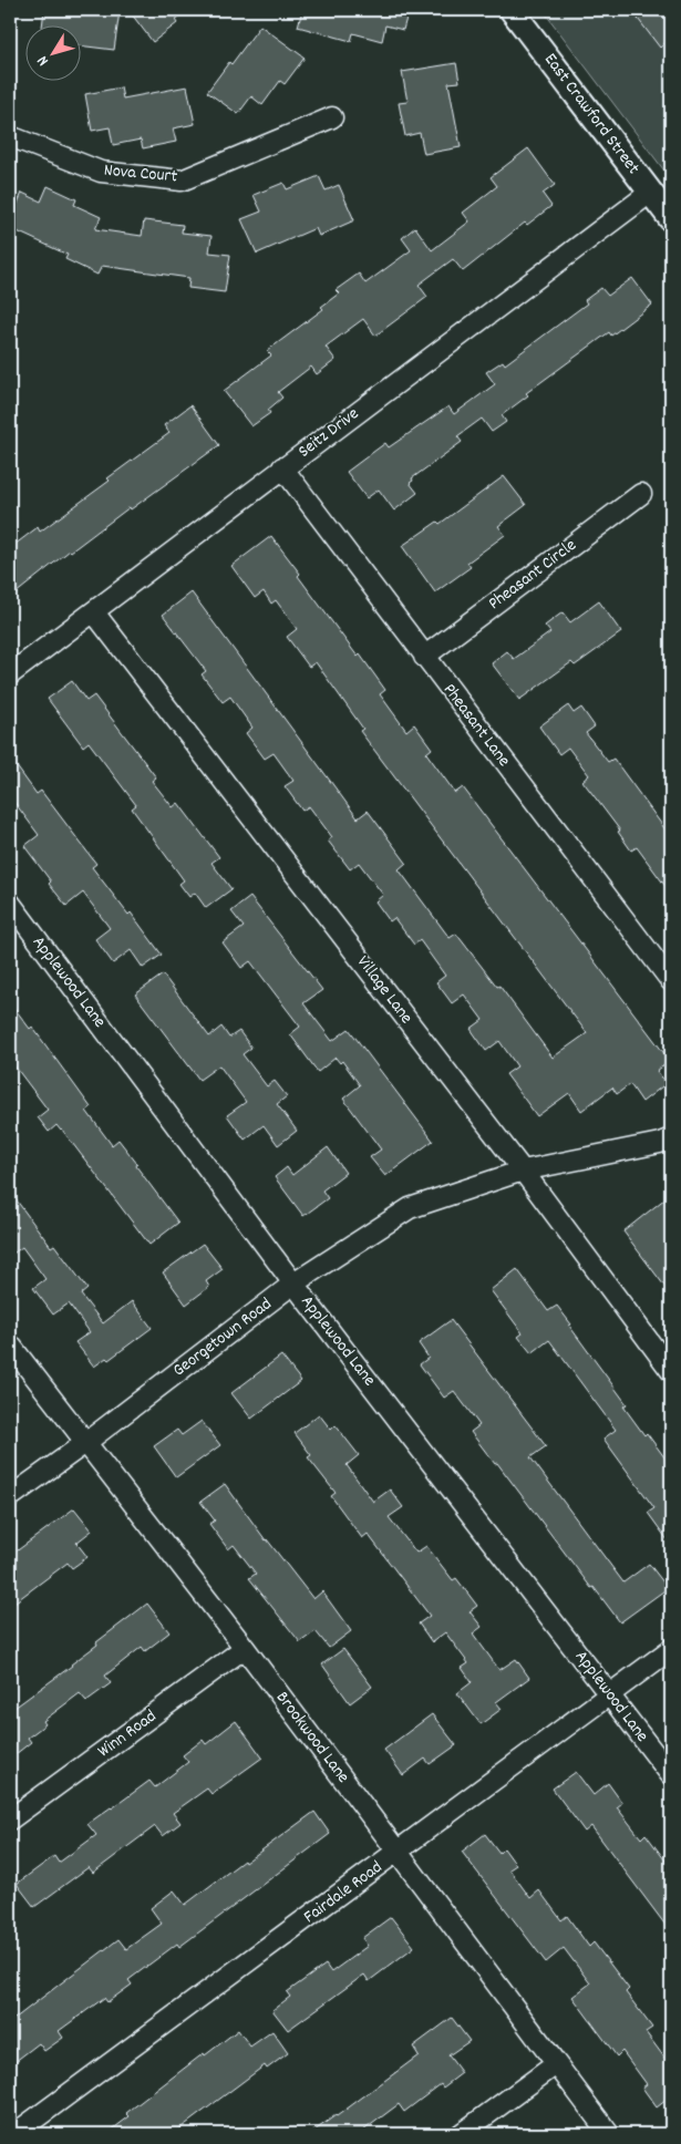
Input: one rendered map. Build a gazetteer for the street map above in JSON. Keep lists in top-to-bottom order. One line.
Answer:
{"streets":{"street":["East Crawford Street","Nova Court","Seitz Drive","Pheasant Circle","Pheasant Lane","Applewood Lane","Village Lane","Georgetown Road","Winn Road","Brookwood Lane","Fairdale Road"]},"crossings":[["East Crawford Street","Seitz Drive"],["Seitz Drive","Pheasant Lane"],["Seitz Drive","Village Lane"],["Pheasant Circle","Pheasant Lane"],["Applewood Lane","Georgetown Road"],["Applewood Lane","Fairdale Road"],["Village Lane","Georgetown Road"],["Georgetown Road","Brookwood Lane"],["Winn Road","Brookwood Lane"],["Brookwood Lane","Fairdale Road"]],"north":"bottom left"}
